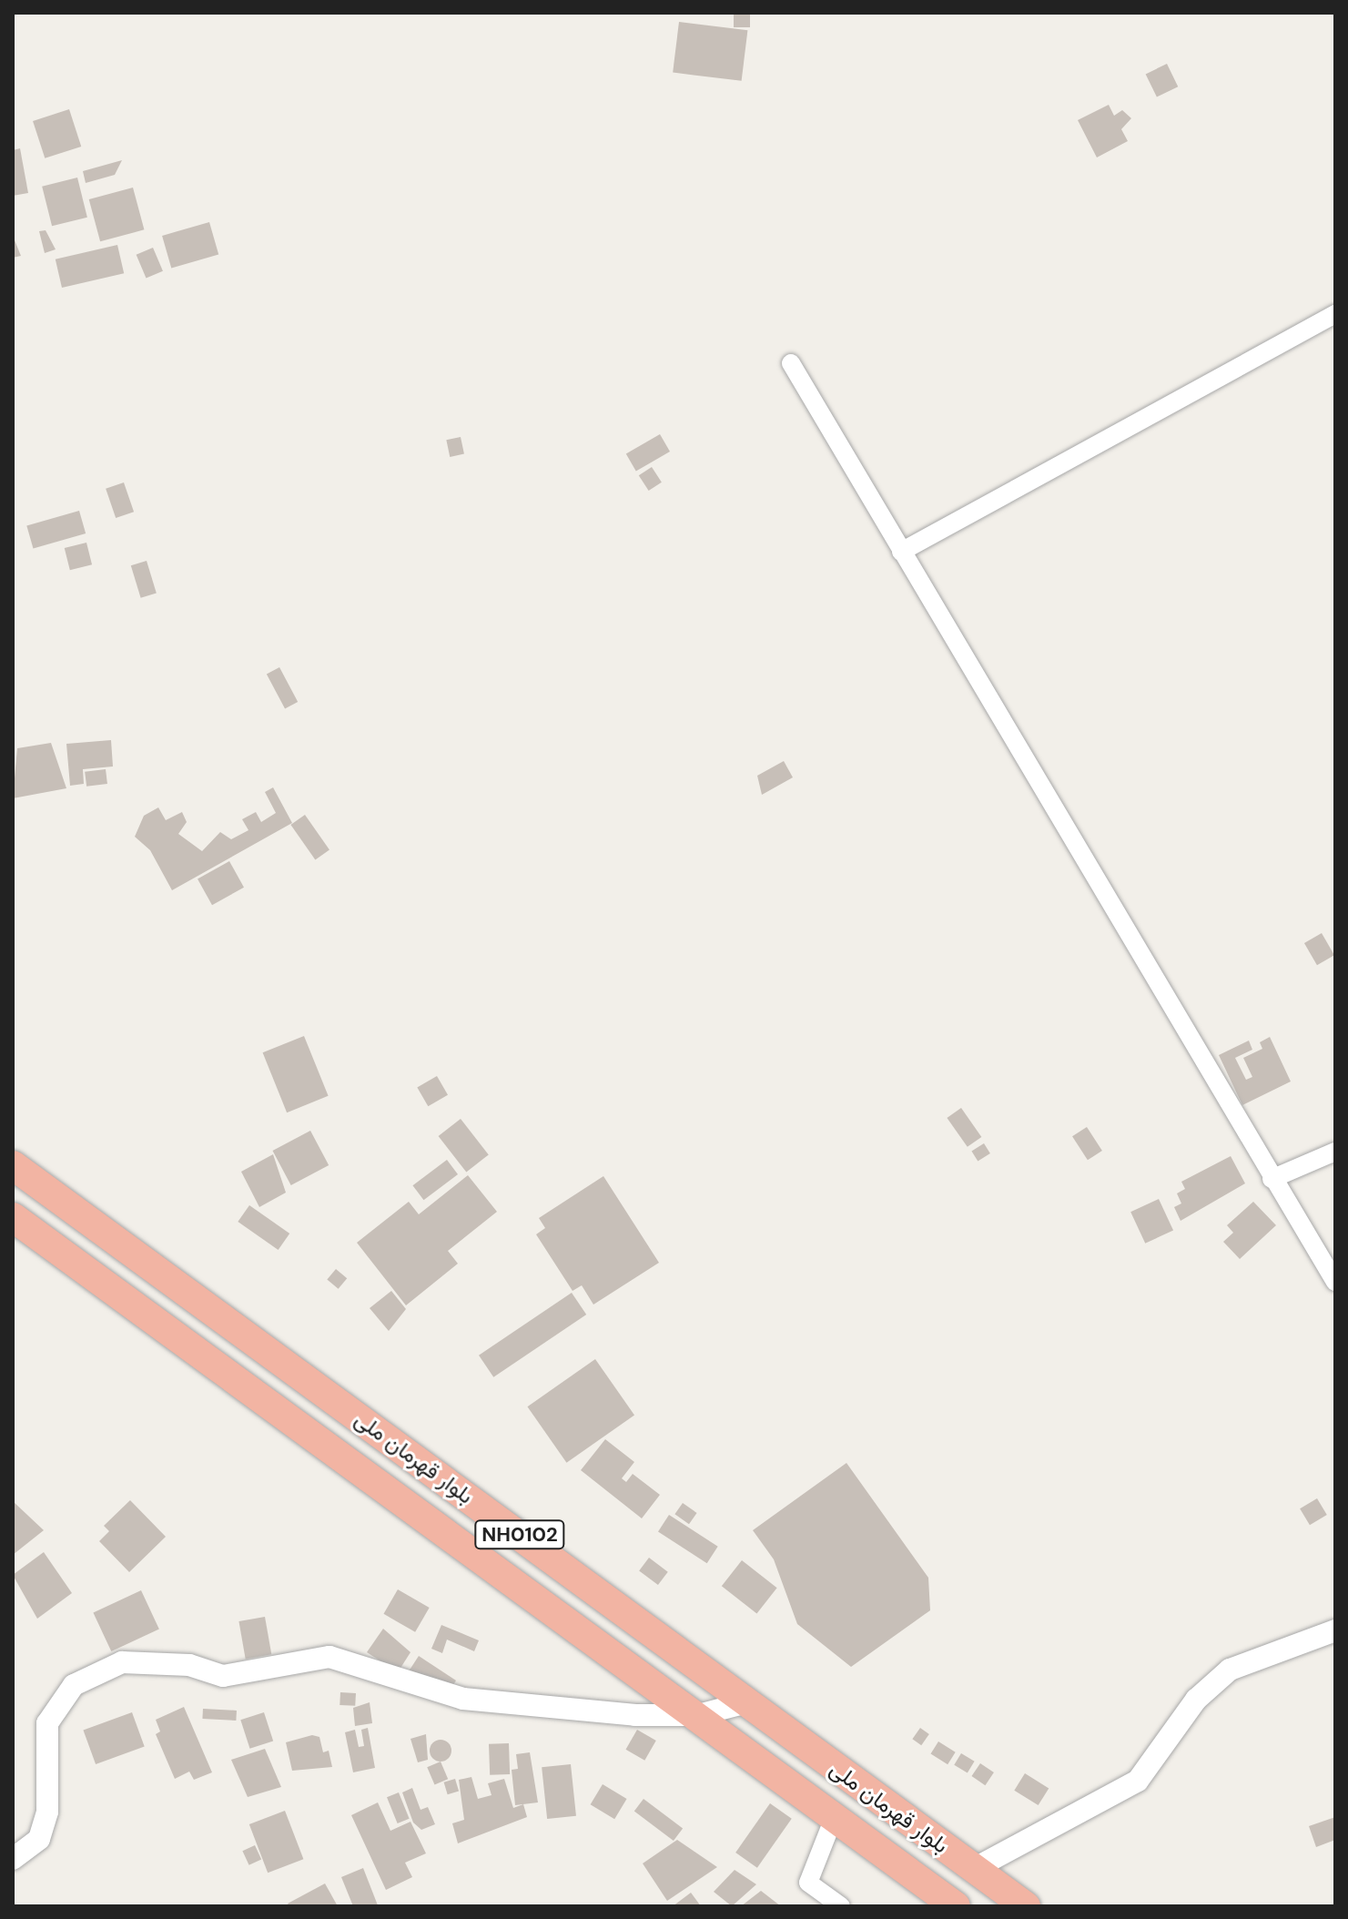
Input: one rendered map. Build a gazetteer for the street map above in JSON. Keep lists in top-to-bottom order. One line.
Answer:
{"streets":{"highway":["بلوار قهرمان ملی","NH0102"]}}
